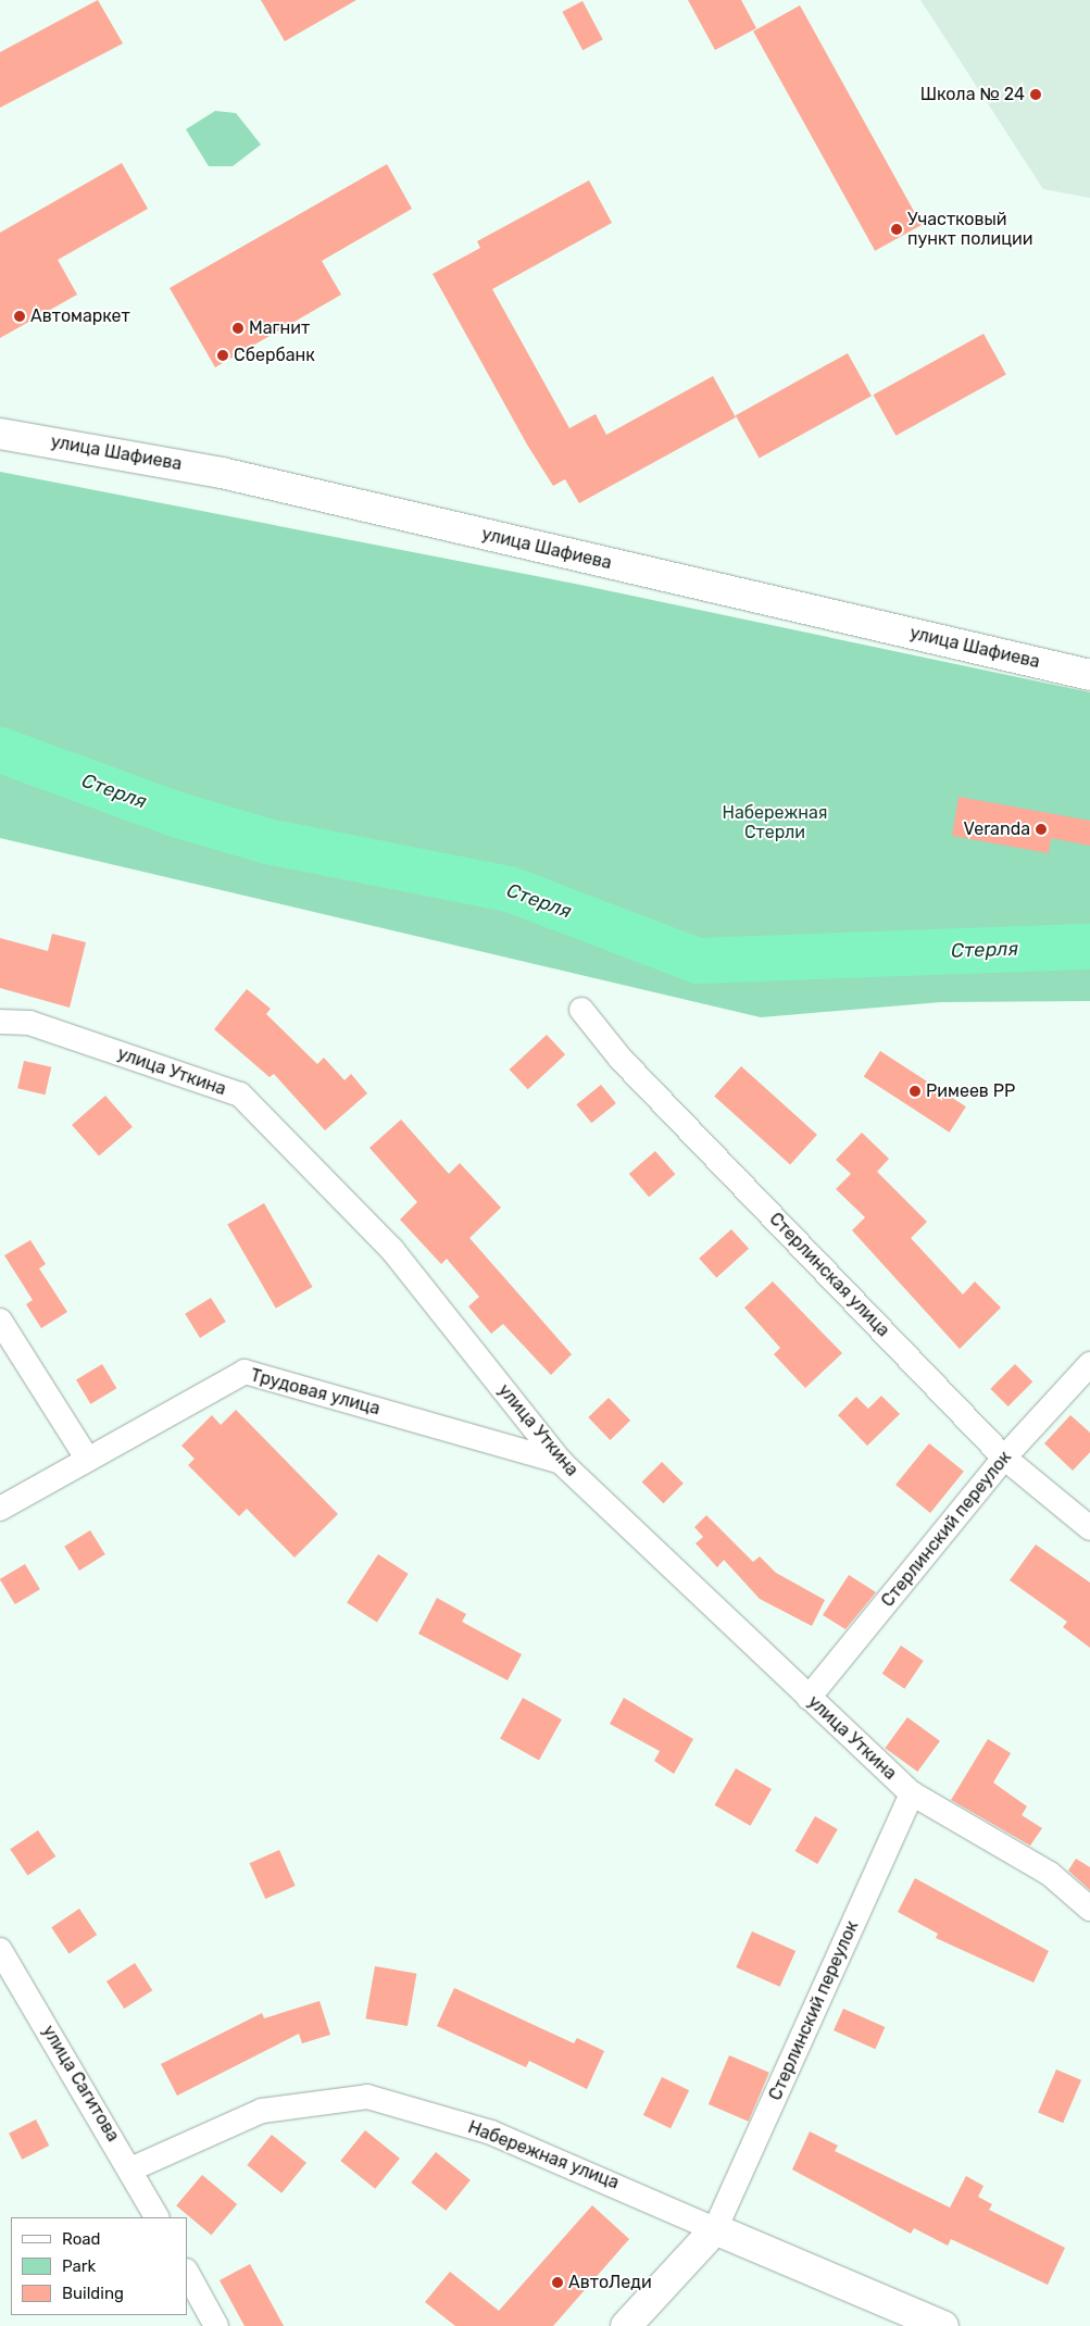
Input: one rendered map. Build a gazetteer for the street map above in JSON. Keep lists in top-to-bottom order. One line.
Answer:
{"streets":{"street":["улица Шафиева","улица Уткина","Стерлинская улица","Трудовая улица","Стерлинский переулок","улица Сагитова","Набережная улица"]},"crossings":[["улица Уткина","Трудовая улица"],["улица Уткина","Стерлинский переулок"],["Стерлинская улица","Стерлинский переулок"],["Стерлинский переулок","Набережная улица"],["улица Сагитова","Набережная улица"]],"water":["Стерля"],"parks":["Набережная Стерли"],"places":["Школа № 24","Участковый пункт полиции","Автомаркет","Магнит","Сбербанк","Veranda","Римеев РР","АвтоЛеди"],"legend":["Road","Park","Building"]}
